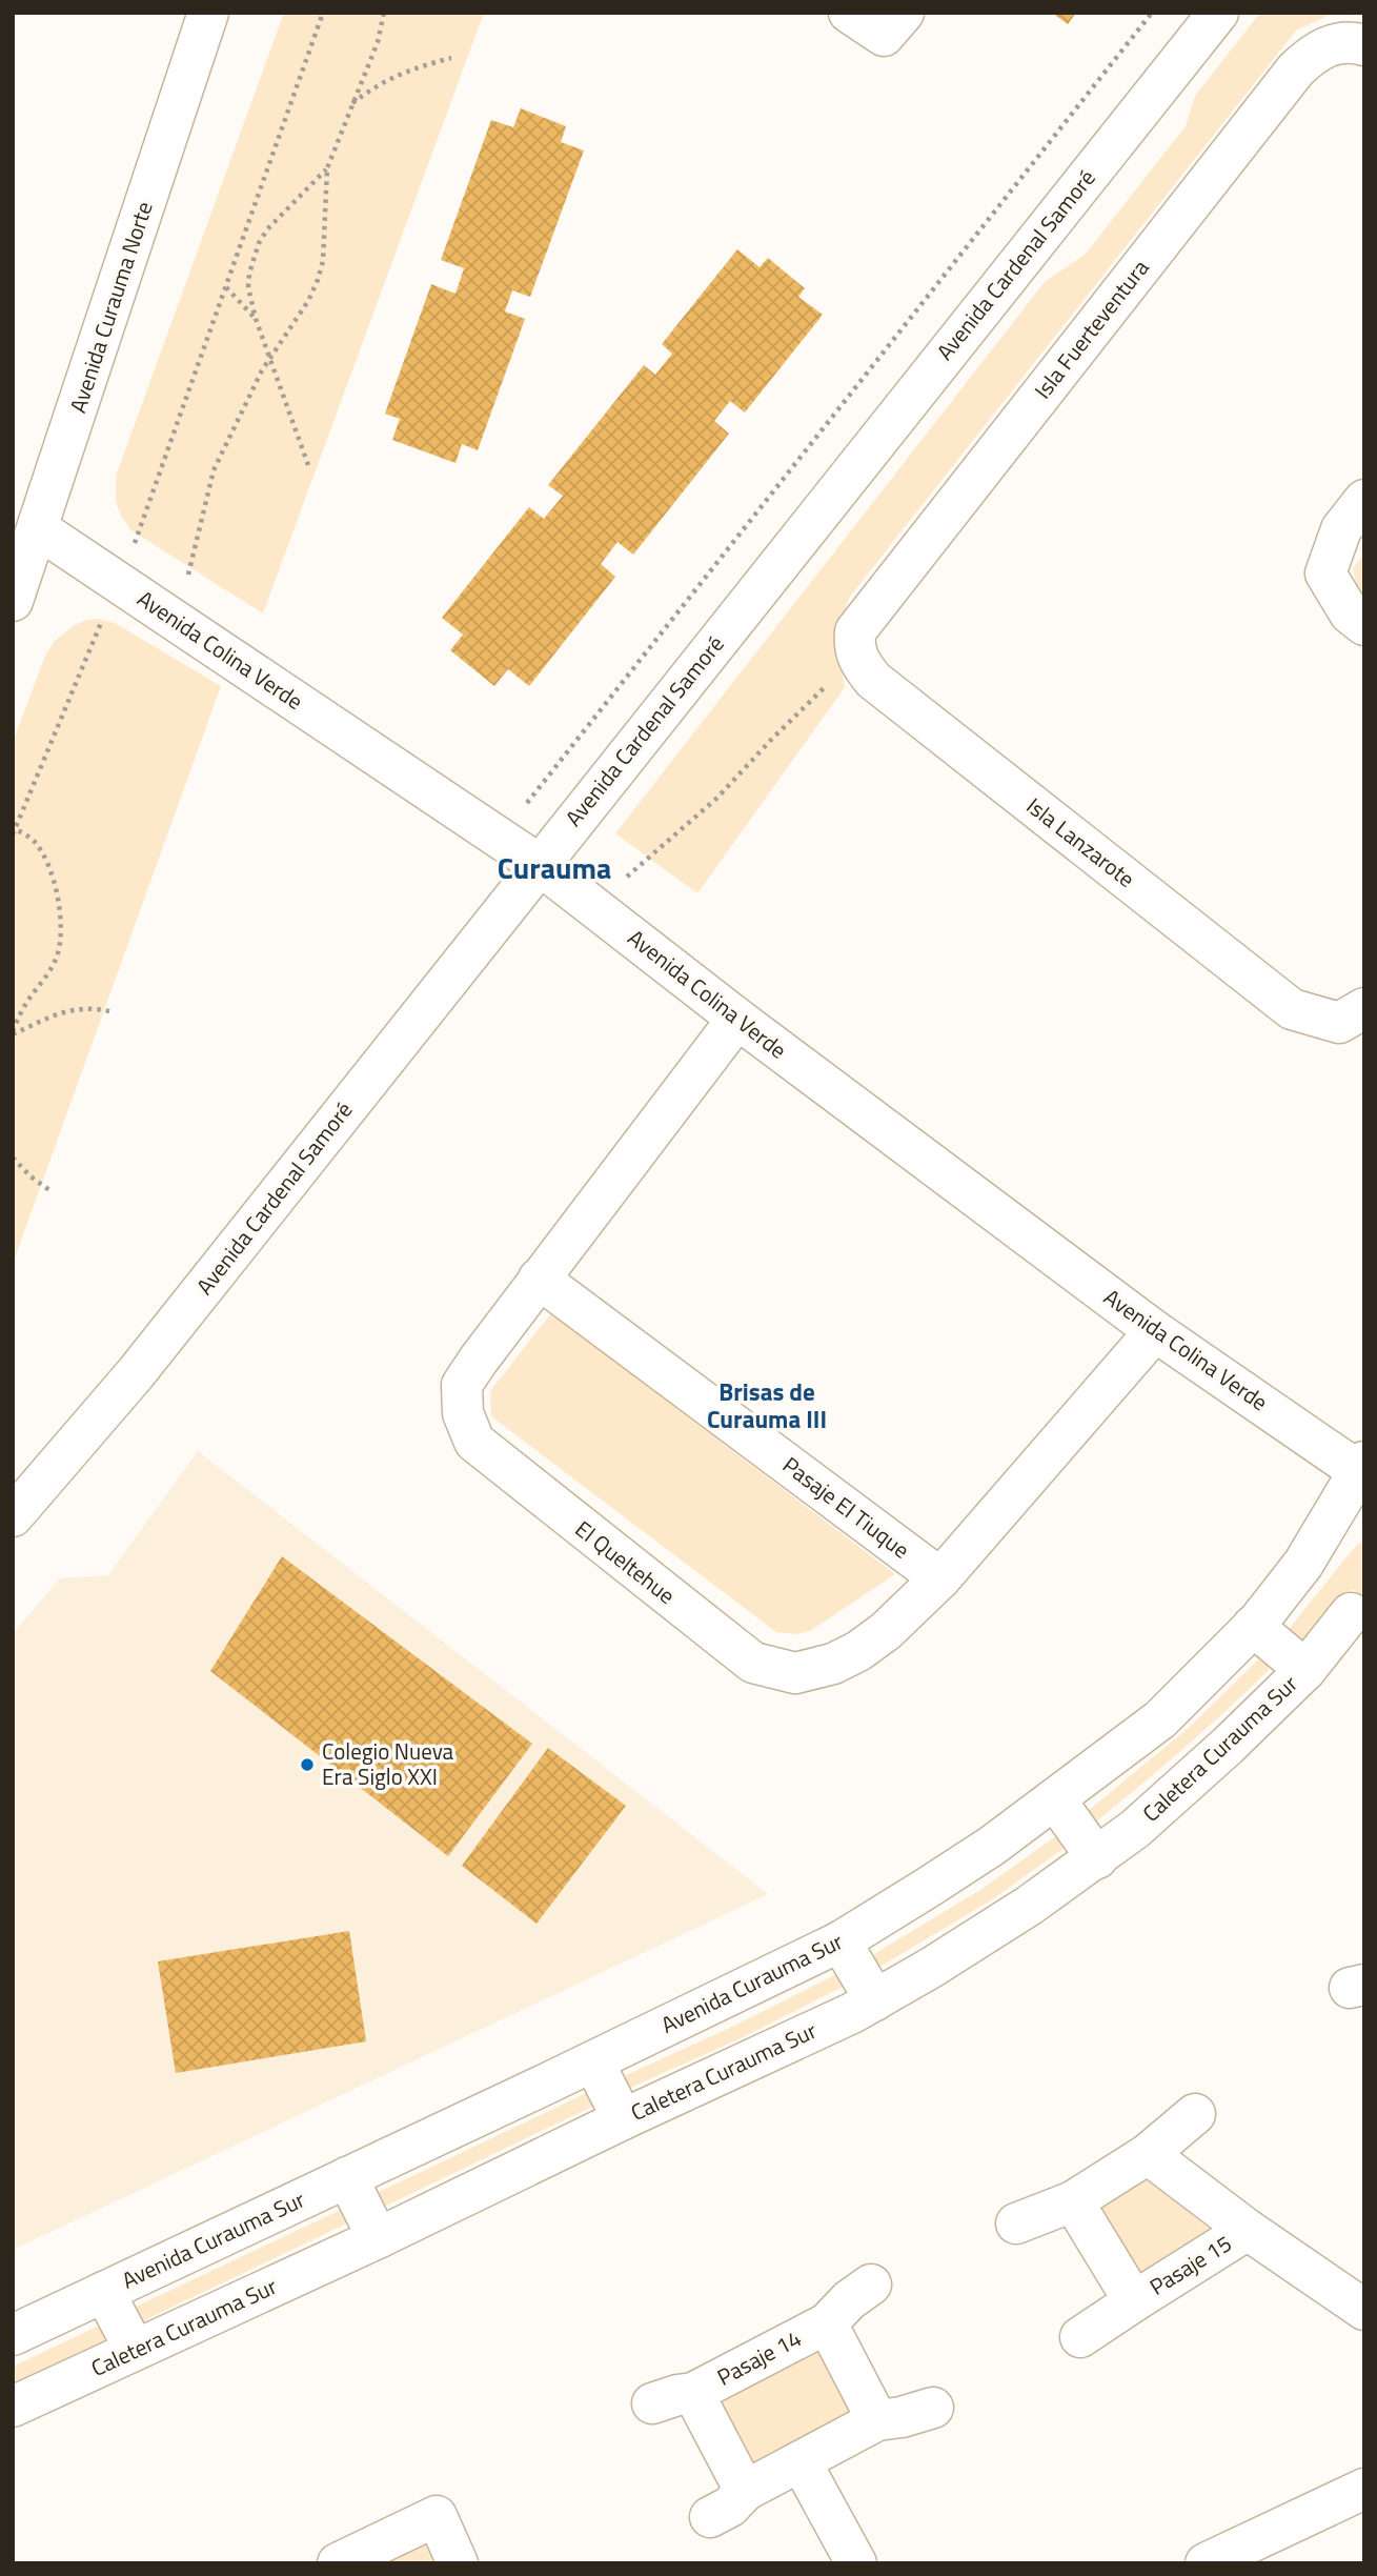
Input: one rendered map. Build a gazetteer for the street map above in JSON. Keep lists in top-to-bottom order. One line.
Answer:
{"streets":{"street":["Avenida Cardenal Samoré","Avenida Curauma Norte","Isla Fuerteventura","Avenida Colina Verde","Isla Lanzarote","Pasaje El Tiuque","El Queltehue","Caletera Curauma Sur","Avenida Curauma Sur","Pasaje 15","Pasaje 14"]},"crossings":[["Avenida Cardenal Samoré","Avenida Colina Verde"],["Avenida Curauma Norte","Avenida Colina Verde"],["Isla Fuerteventura","Isla Lanzarote"],["Avenida Colina Verde","El Queltehue"],["Avenida Colina Verde","Avenida Curauma Sur"],["Pasaje El Tiuque","El Queltehue"]],"districts":["Curauma","Brisas de Curauma III"],"places":["Colegio Nueva Era Siglo XXI"]}
